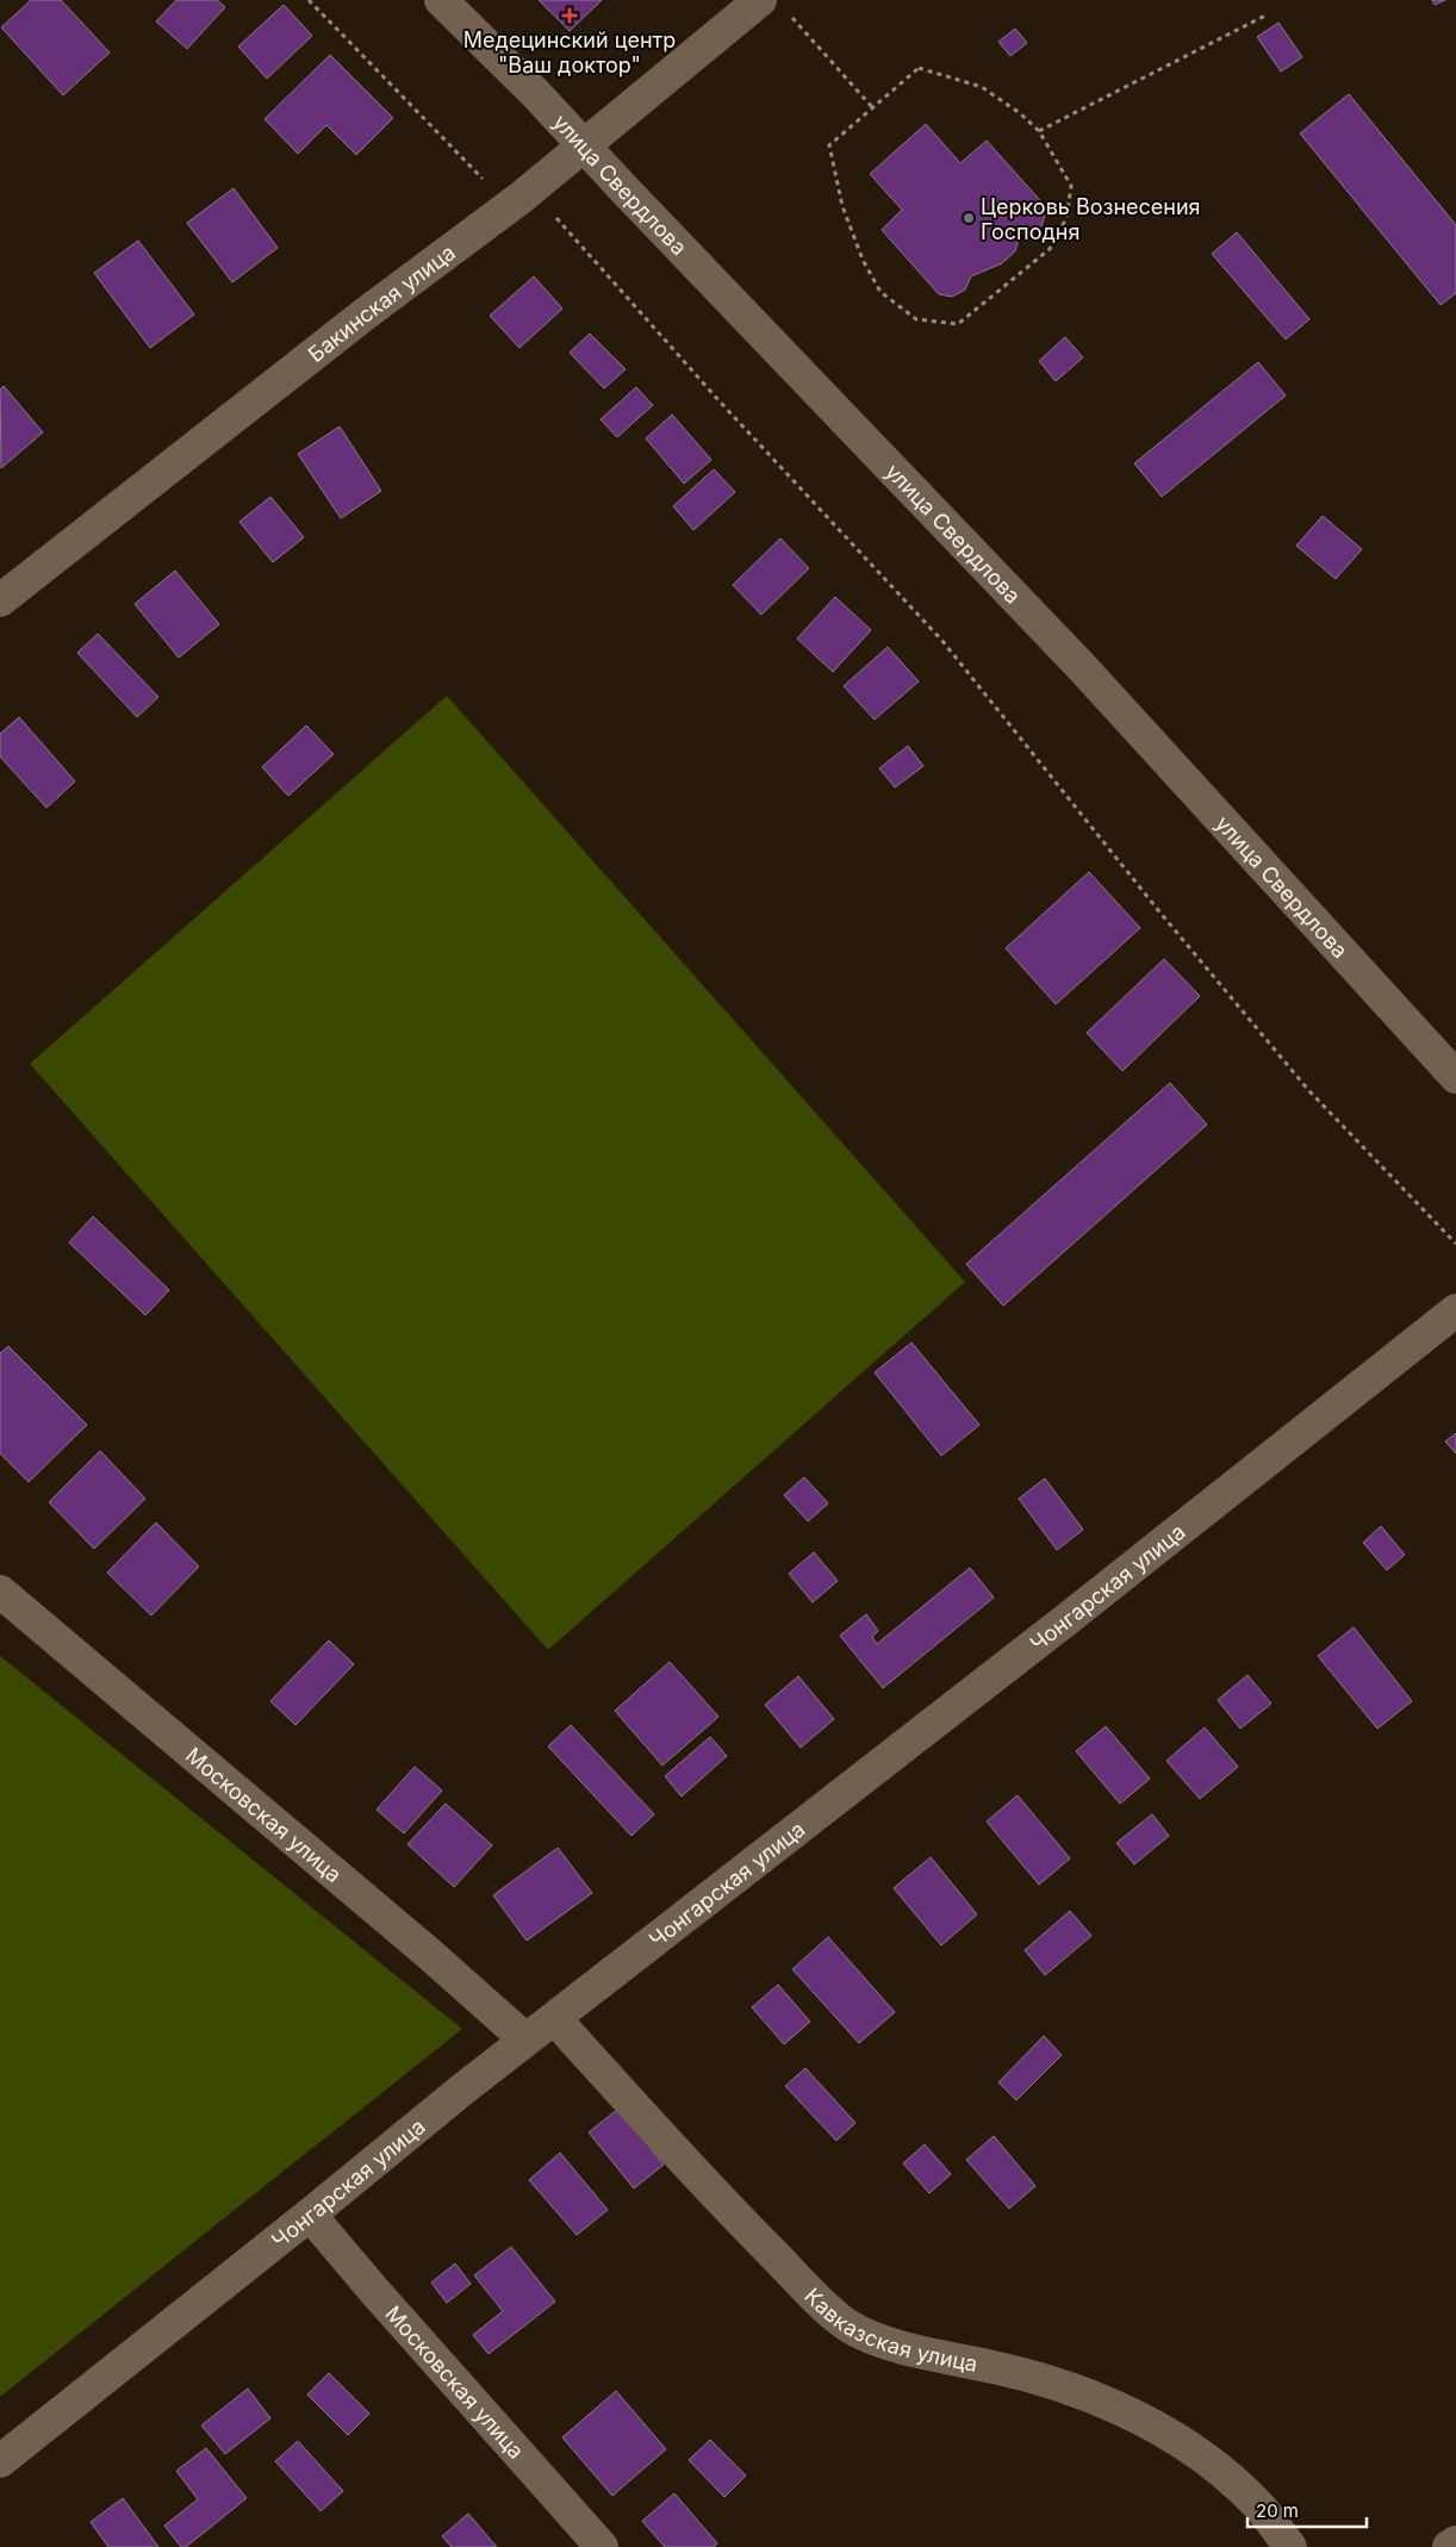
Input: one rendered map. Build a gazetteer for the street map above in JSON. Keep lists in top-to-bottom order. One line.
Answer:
{"streets":{"street":["улица Свердлова","Бакинская улица","Чонгарская улица","Московская улица","Кавказская улица"]},"crossings":[["улица Свердлова","Бакинская улица"],["Чонгарская улица","Московская улица"],["Чонгарская улица","Кавказская улица"]],"places":{"health":["Медецинский центр \"Ваш доктор\""],"other":["Церковь Вознесения Господня"]},"scale_bar":"20 m"}
